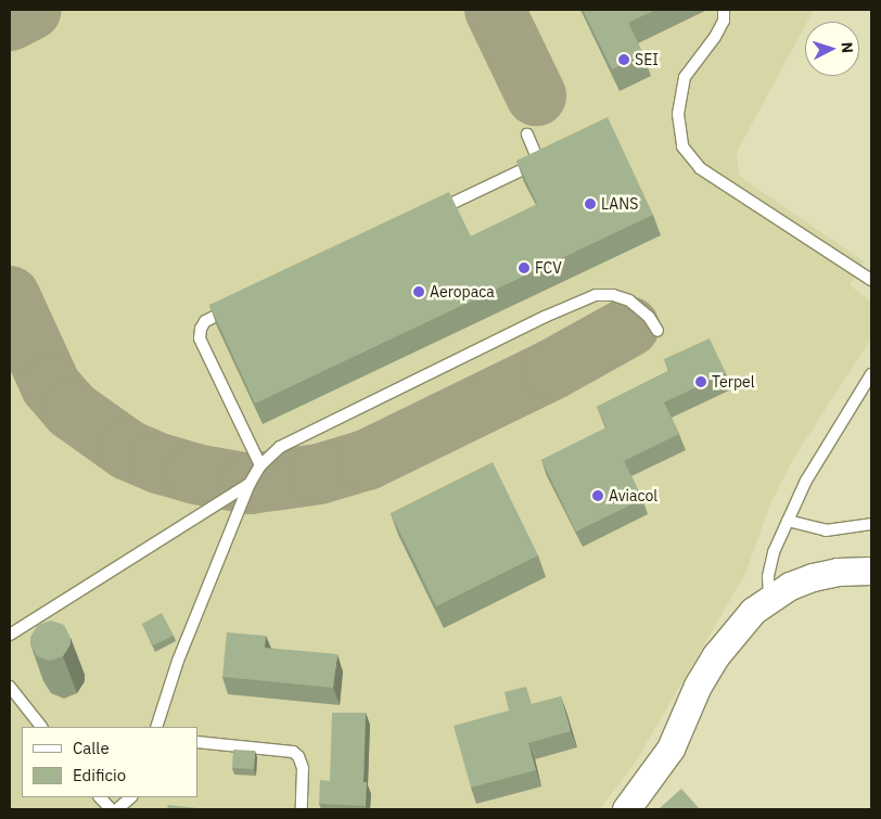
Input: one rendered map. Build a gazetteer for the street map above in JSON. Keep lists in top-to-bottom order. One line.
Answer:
{"places":["SEI","LANS","FCV","Aeropaca","Terpel","Aviacol"],"legend":["Calle","Edificio"],"north":"right"}
